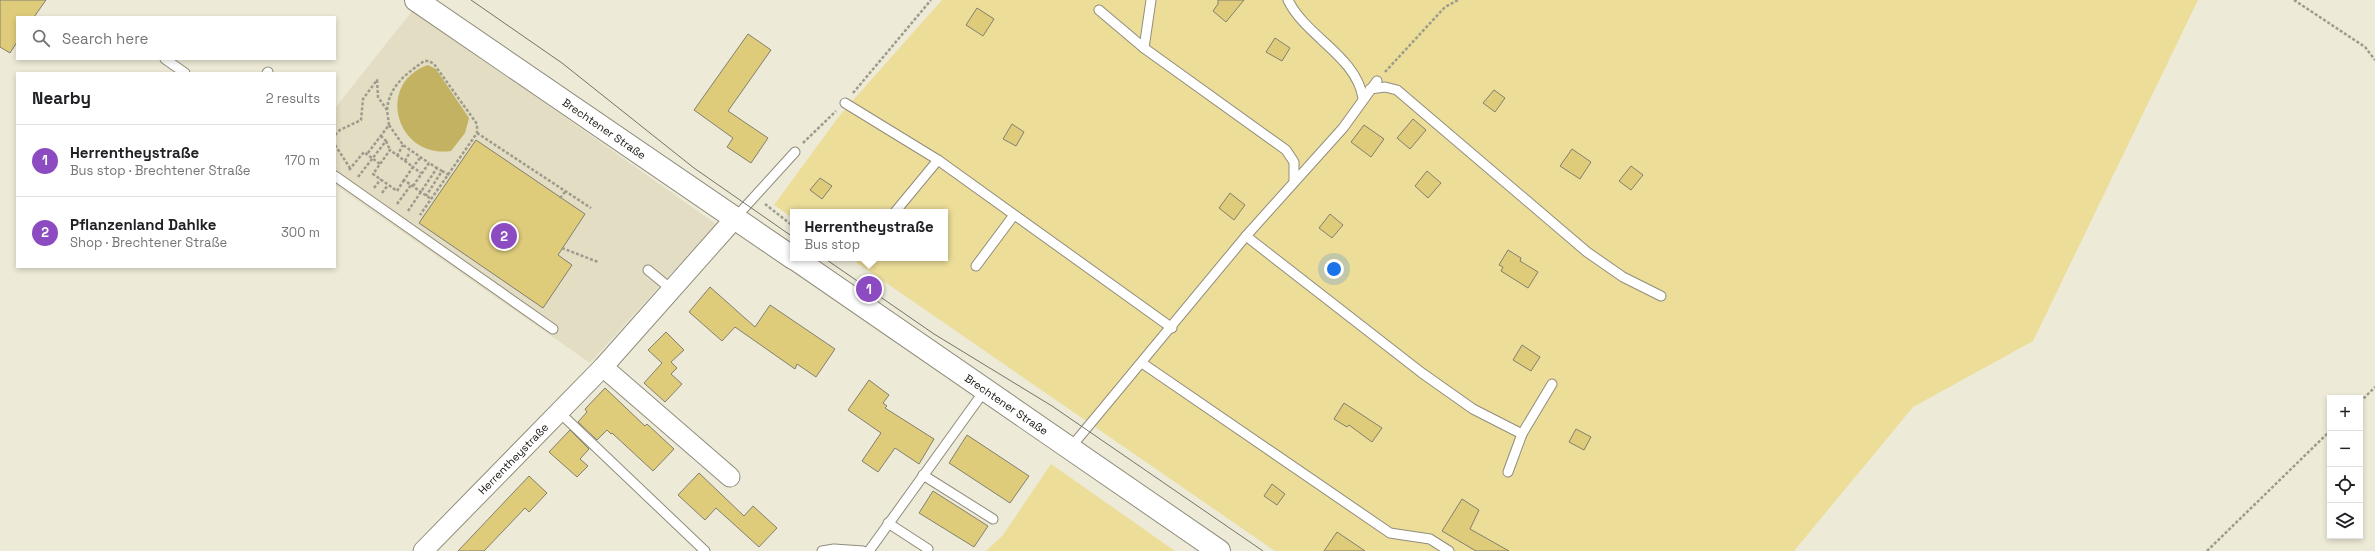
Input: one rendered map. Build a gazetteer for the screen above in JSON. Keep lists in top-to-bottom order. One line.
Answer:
{"streets":{"main road":["Brechtener Straße"],"street":["Herrentheystraße"]},"crossings":[["Brechtener Straße","Herrentheystraße"]],"page":{"search":"Search here","heading":["Nearby","2 results"],"list":[{"mark":"1","name":"Herrentheystraße","note":"Bus stop · Brechtener Straße","value":"170 m"},{"mark":"2","name":"Pflanzenland Dahlke","note":"Shop · Brechtener Straße","value":"300 m"}],"popup":["Herrentheystraße","Bus stop"],"pins":["2","1"],"map_buttons":["+","−"]}}
